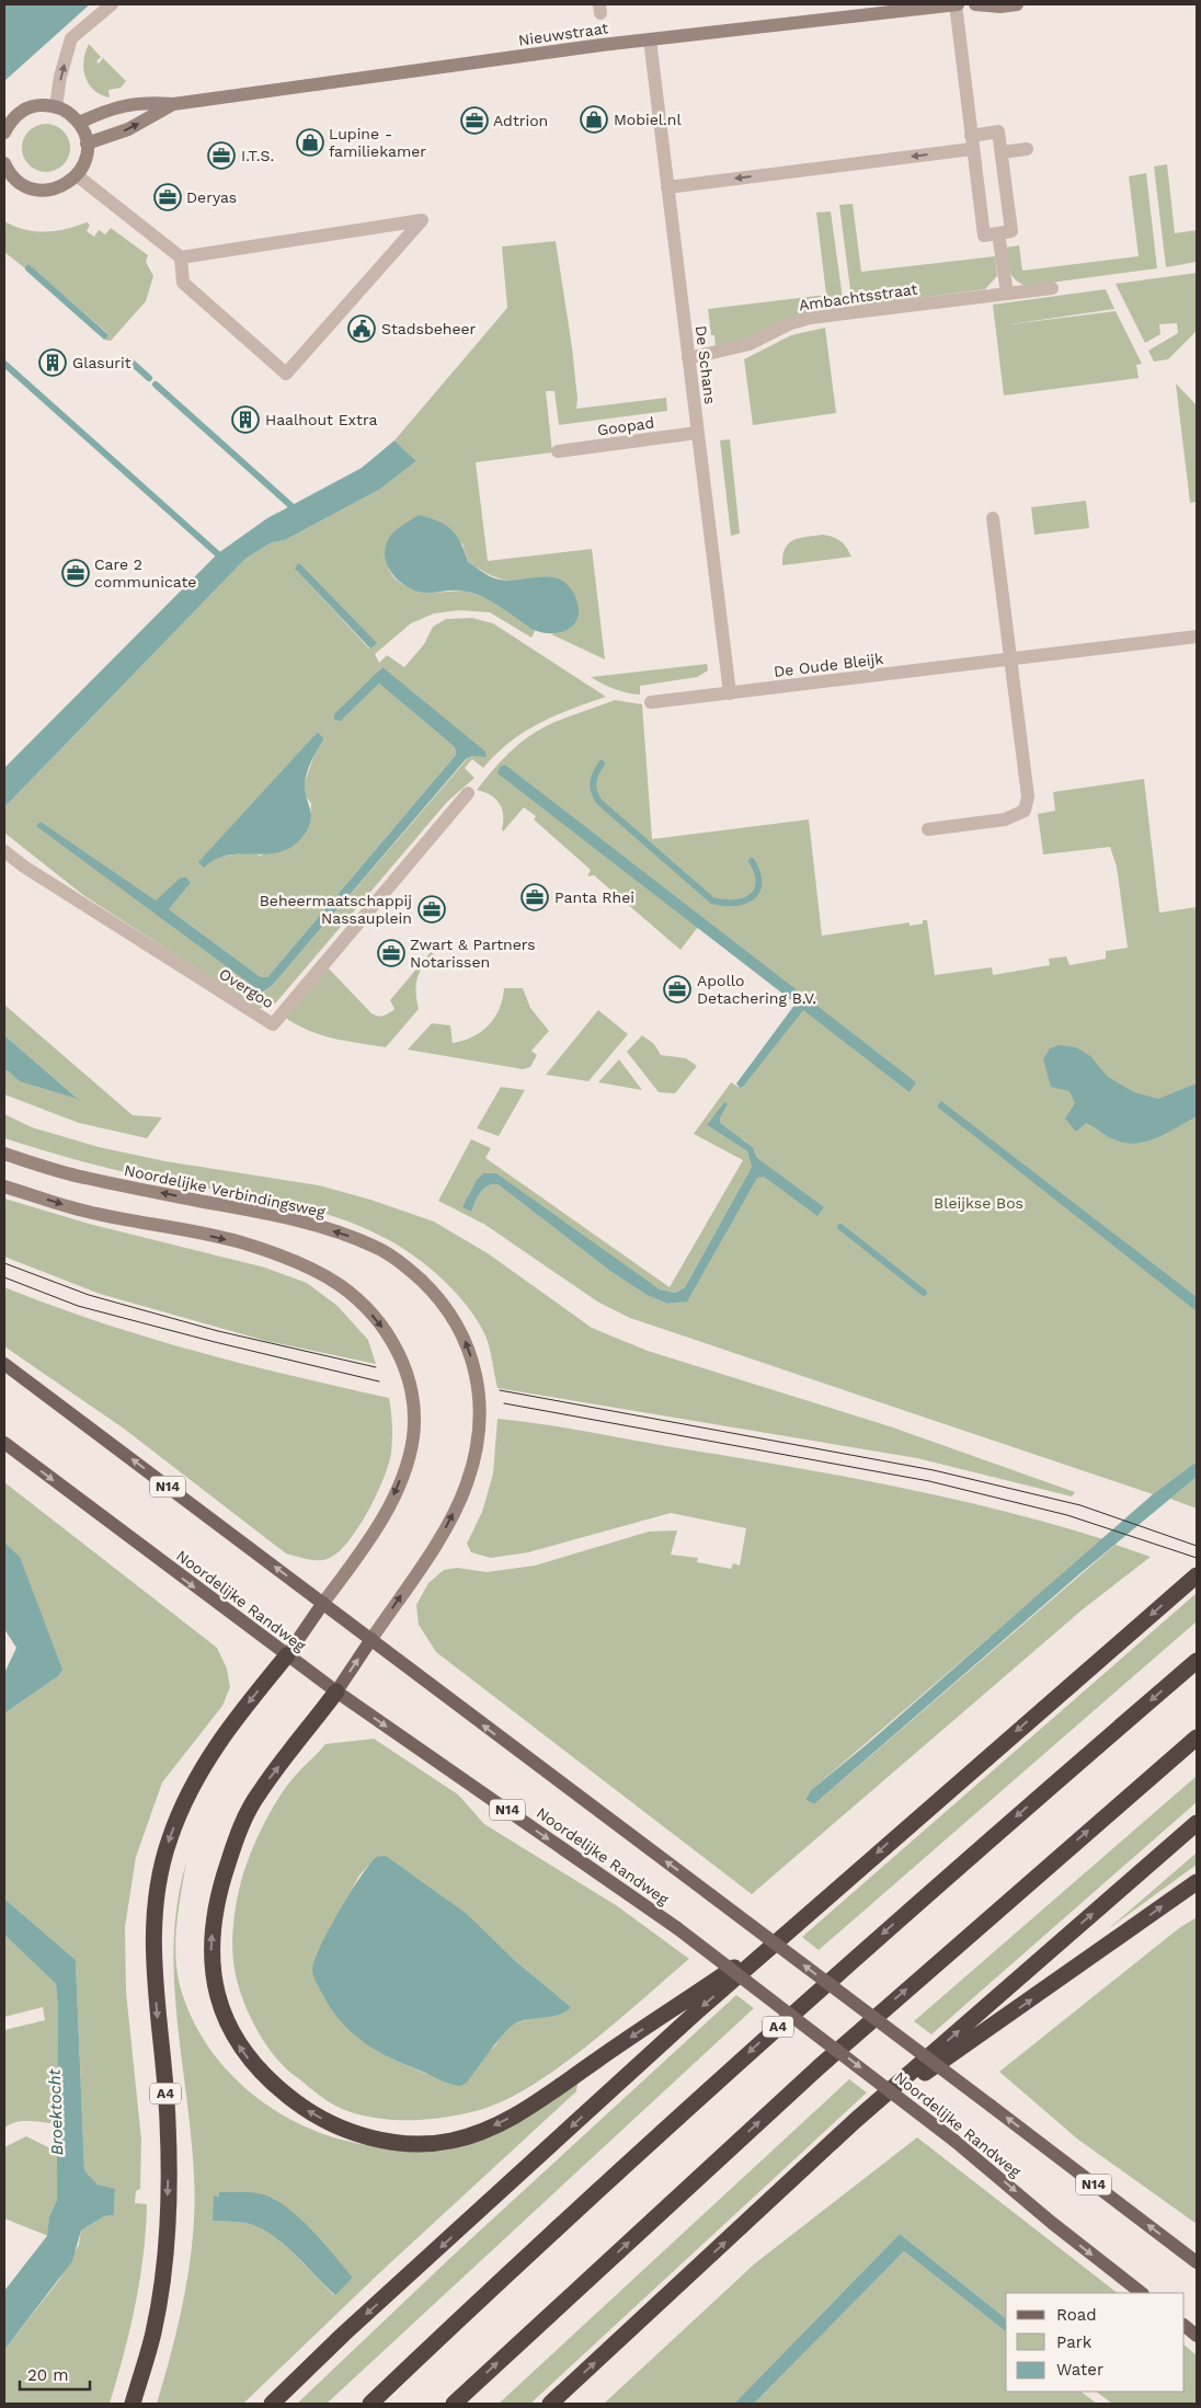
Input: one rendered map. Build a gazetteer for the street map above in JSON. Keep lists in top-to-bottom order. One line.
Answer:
{"streets":{"highway":["A4"],"main road":["Noordelijke Verbindingsweg","N14","Noordelijke Randweg"],"street":["Nieuwstraat","Ambachtsstraat","De Schans","Goopad","De Oude Bleijk","Overgoo"]},"crossings":[["Nieuwstraat","De Schans"],["Ambachtsstraat","De Schans"],["De Schans","Goopad"],["De Schans","De Oude Bleijk"],["Noordelijke Verbindingsweg","N14"],["Noordelijke Verbindingsweg","Noordelijke Randweg"],["N14","Noordelijke Randweg"],["Noordelijke Randweg","A4"]],"water":["Broektocht"],"parks":["Bleijkse Bos"],"places":{"shop":["Mobiel.nl","Lupine - familiekamer"],"office":["Adtrion","I.T.S.","Deryas","Care 2 communicate","Panta Rhei","Beheermaatschappij Nassauplein","Zwart & Partners Notarissen","Apollo Detachering B.V."],"public building":["Stadsbeheer"],"building":["Glasurit","Haalhout Extra"]},"legend":["Road","Park","Water"],"scale_bar":"20 m"}
